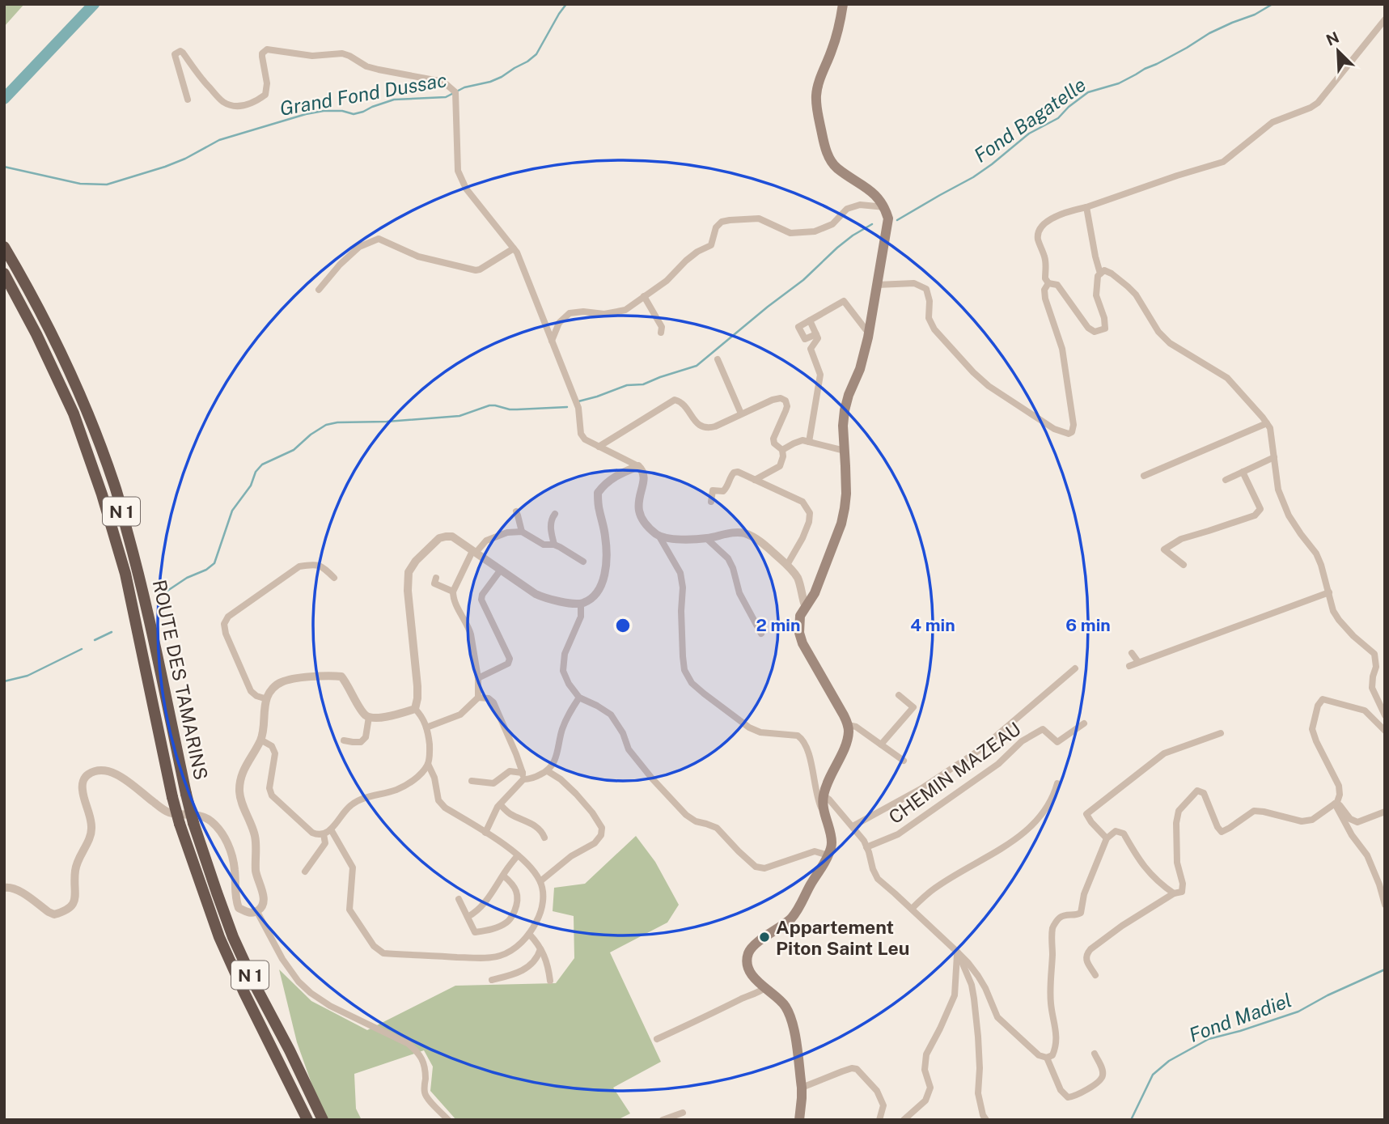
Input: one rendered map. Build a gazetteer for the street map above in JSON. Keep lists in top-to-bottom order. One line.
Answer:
{"streets":{"highway":["N 1","ROUTE DES TAMARINS"],"street":["CHEMIN MAZEAU"]},"water":["Grand Fond Dussac","Fond Bagatelle","Fond Madiel"],"places":["Appartement Piton Saint Leu"],"north":"top left","rings":["2 min","4 min","6 min"]}
